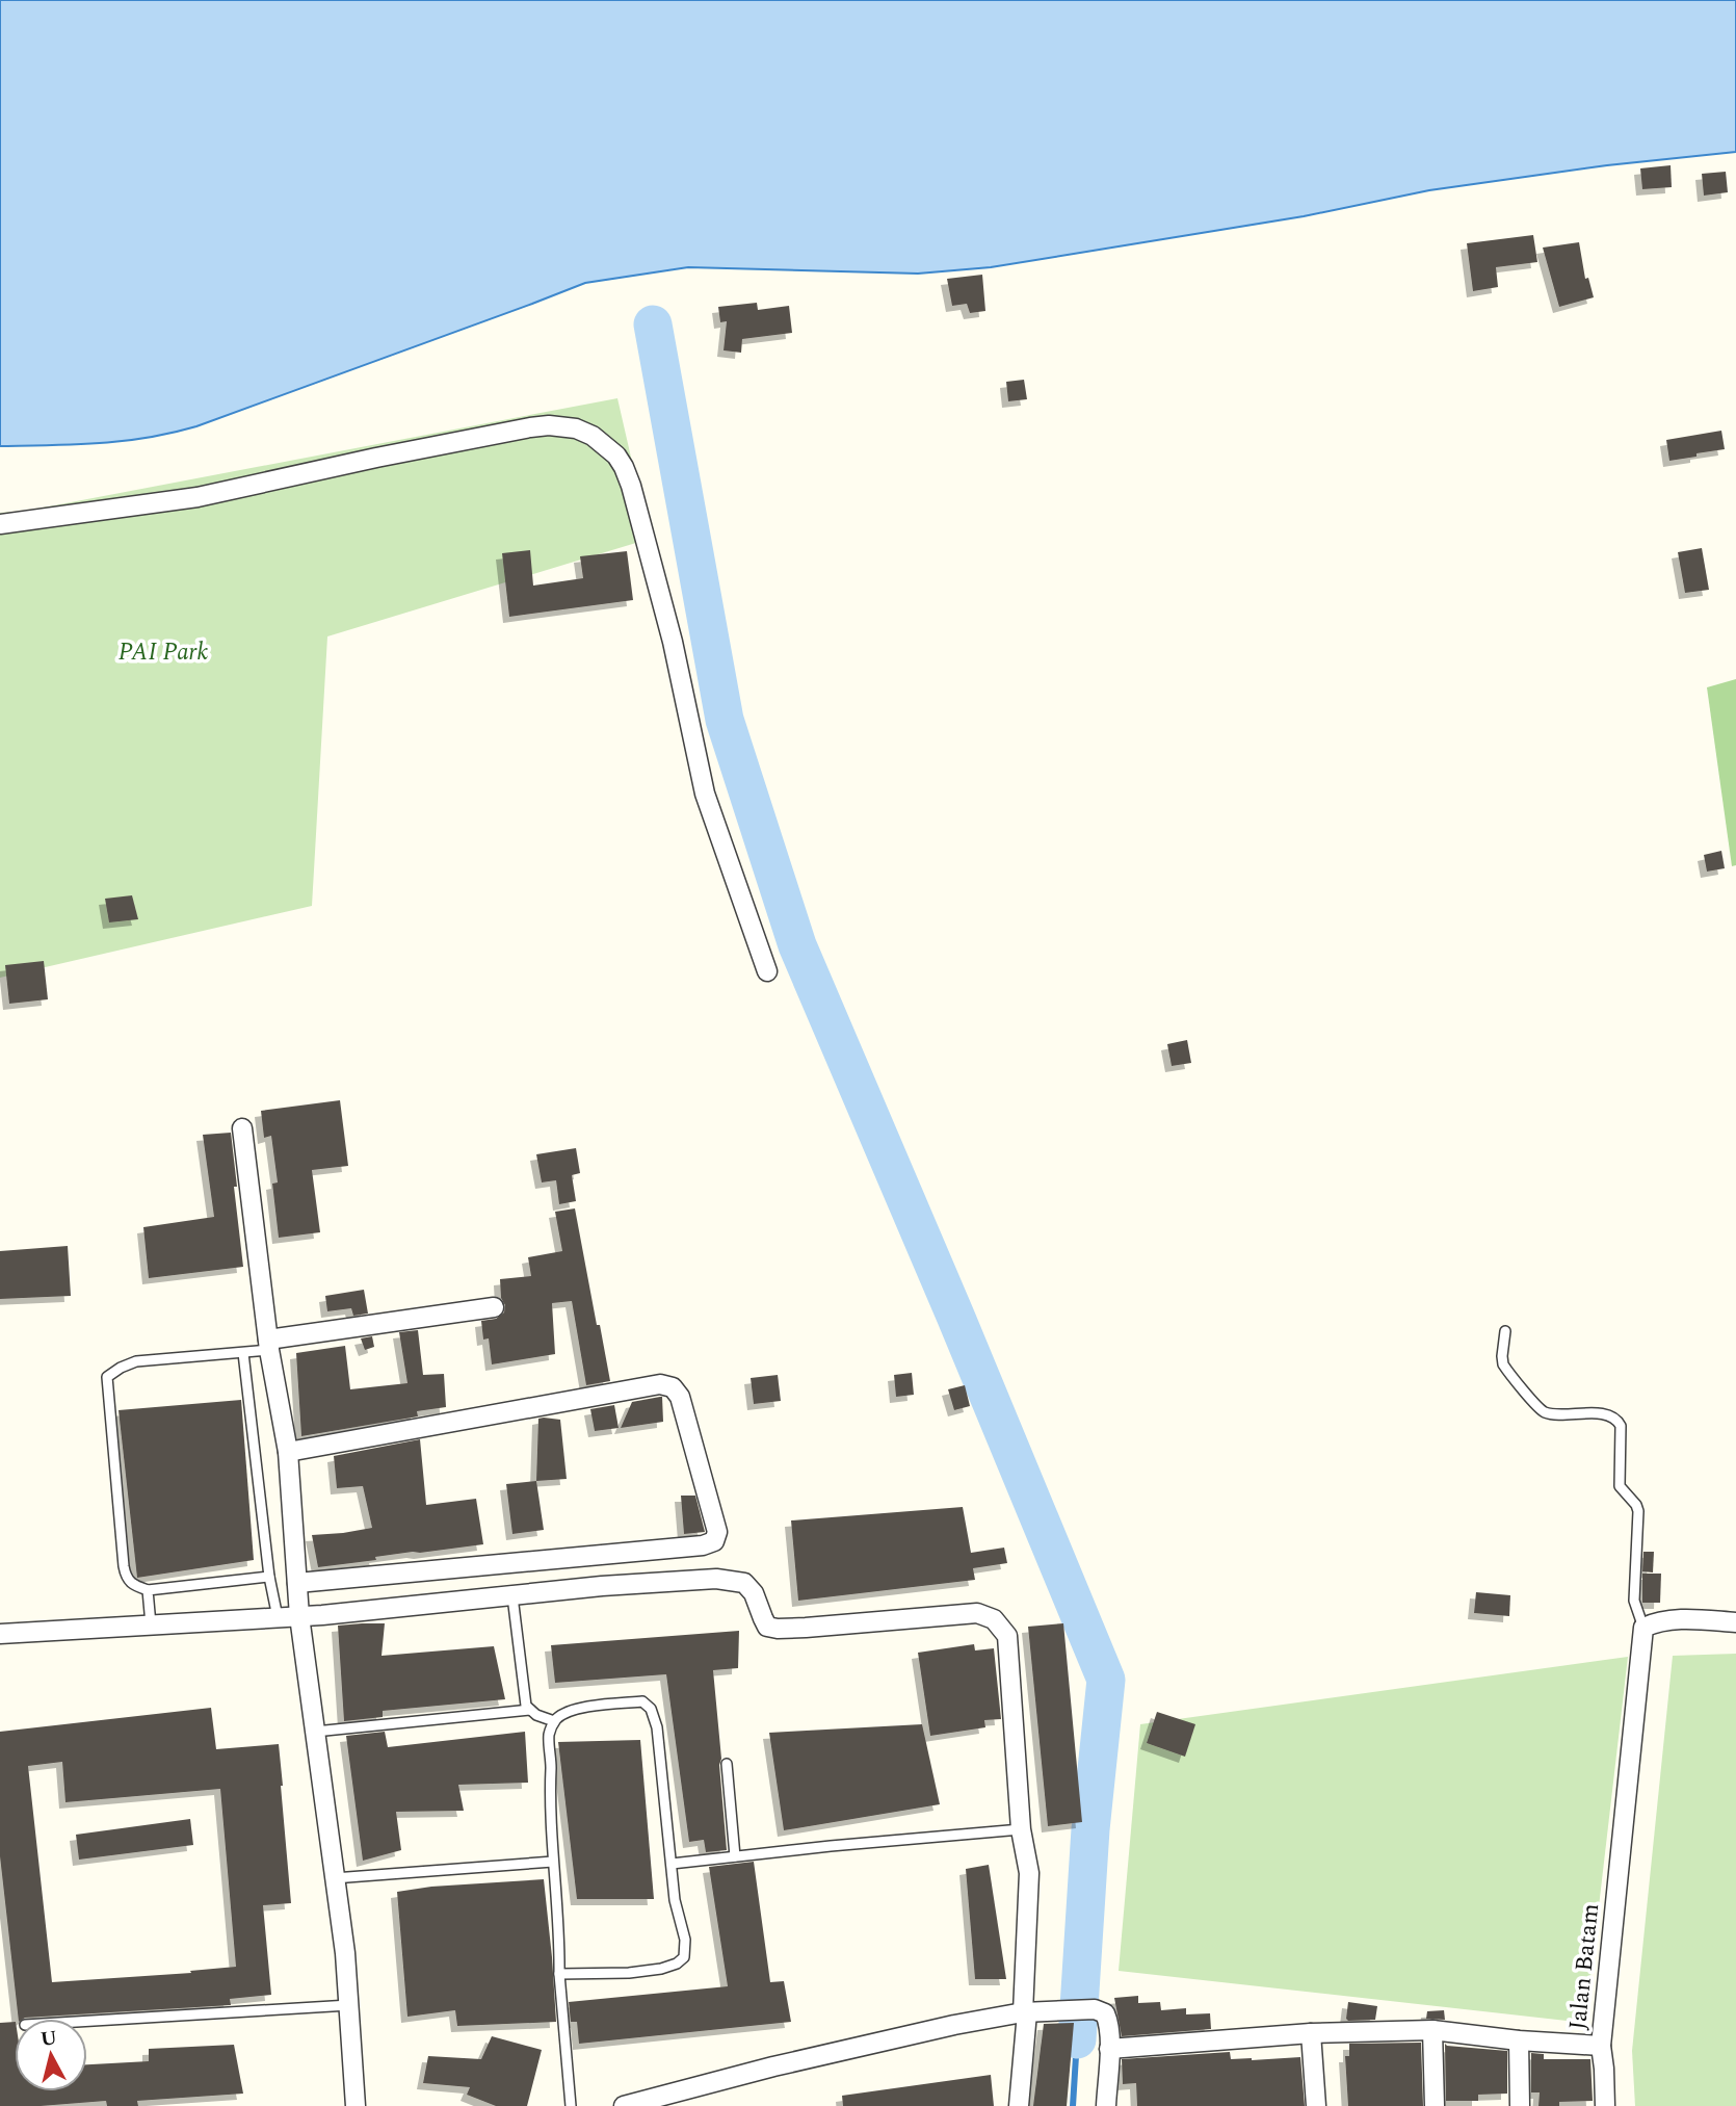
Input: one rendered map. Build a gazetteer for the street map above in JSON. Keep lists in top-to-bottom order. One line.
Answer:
{"streets":{"street":["Jalan Batam"]},"parks":["PAI Park"],"north":"top"}
